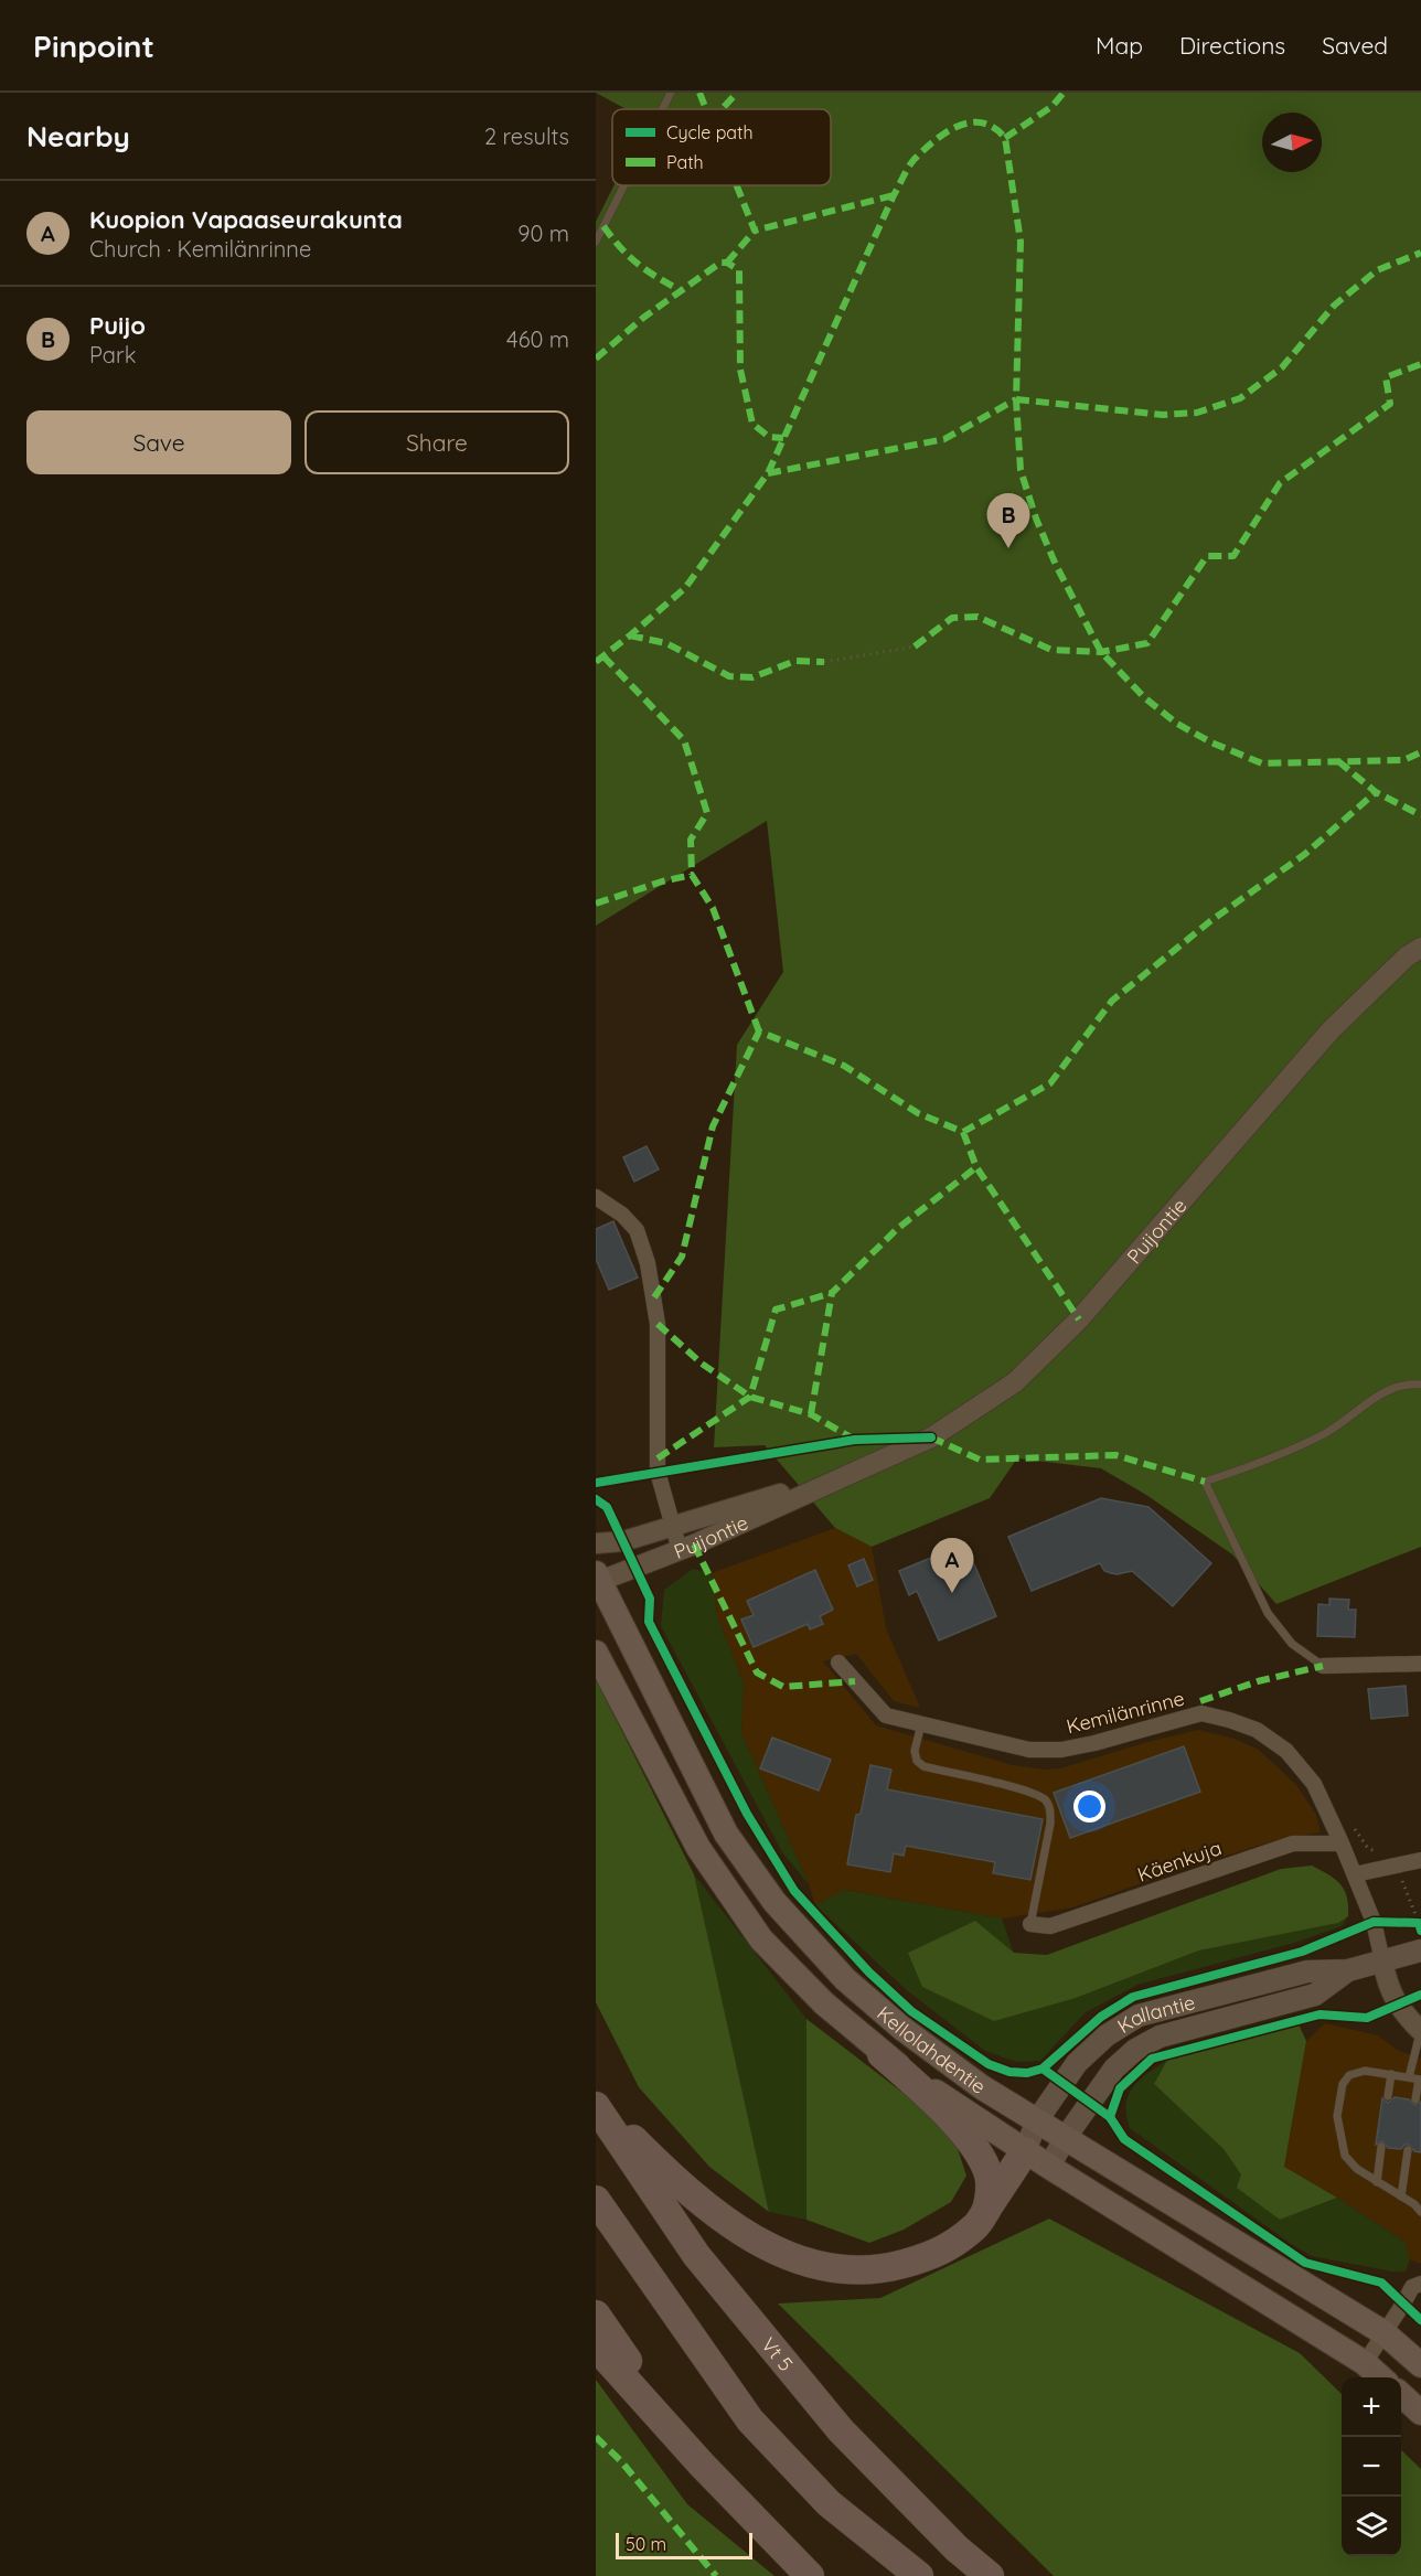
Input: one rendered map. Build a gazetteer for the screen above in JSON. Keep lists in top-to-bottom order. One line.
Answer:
{"streets":{"highway":["Vt 5"],"main road":["Kallantie","Kellolahdentie"],"street":["Puijontie","Kemilänrinne","Käenkuja"]},"crossings":[["Puijontie","Kellolahdentie"],["Kemilänrinne","Käenkuja"],["Kemilänrinne","Kallantie"],["Kallantie","Kellolahdentie"]],"legend":["Cycle path","Path"],"scale_bar":"50 m","north":"right","page":{"header":"Pinpoint","nav":["Map","Directions","Saved"],"heading":["Nearby","2 results"],"list":[{"mark":"A","name":"Kuopion Vapaaseurakunta","note":"Church · Kemilänrinne","value":"90 m"},{"mark":"B","name":"Puijo","note":"Park","value":"460 m"}],"buttons":["Save","Share"],"pins":["B","A"],"map_buttons":["+","−"],"scale":"50 m"}}
